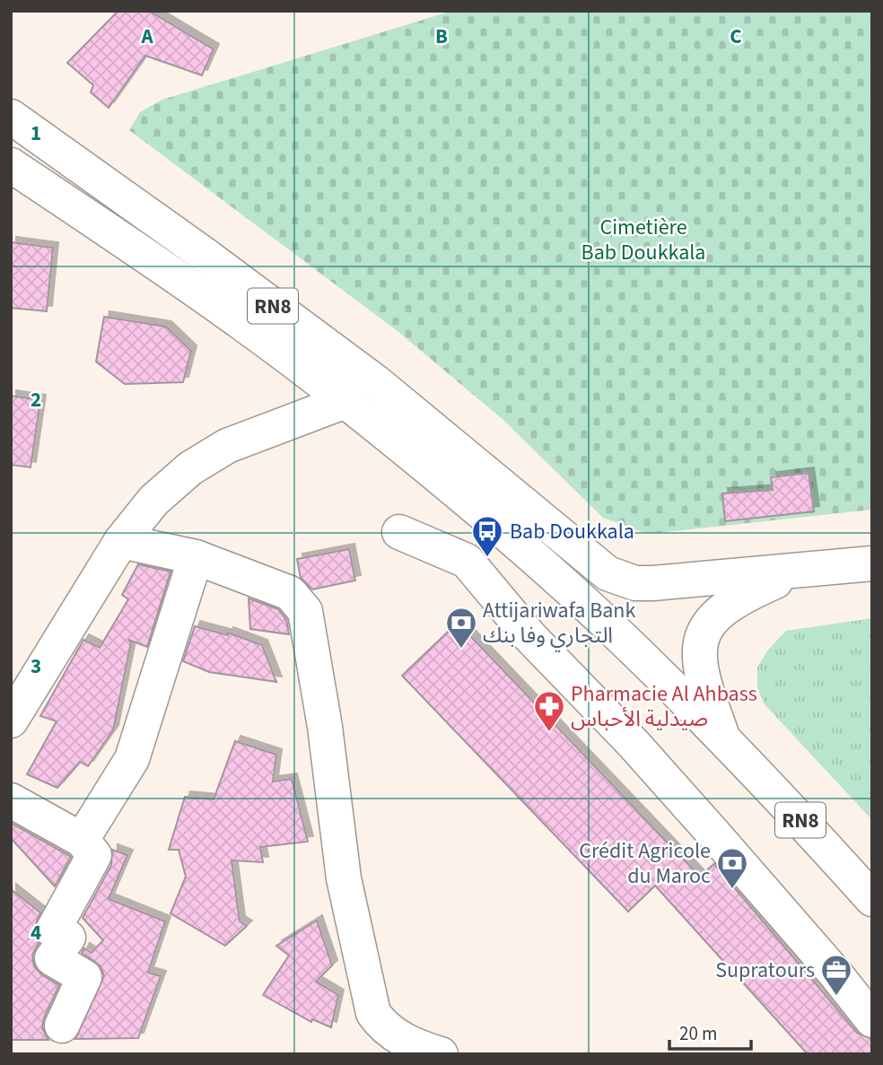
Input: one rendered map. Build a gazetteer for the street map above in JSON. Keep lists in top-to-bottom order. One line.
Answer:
{"streets":{"street":["RN8"]},"parks":["Cimetière Bab Doukkala"],"places":{"bus stop":["Bab Doukkala"],"bank":["Attijariwafa Bank التجاري وفا بنك","Crédit Agricole du Maroc"],"pharmacy":["Pharmacie Al Ahbass صيدلية الأحباس"],"office":["Supratours"]},"scale_bar":"20 m","grid":{"columns":["A","B","C"],"rows":["1","2","3","4"]}}
